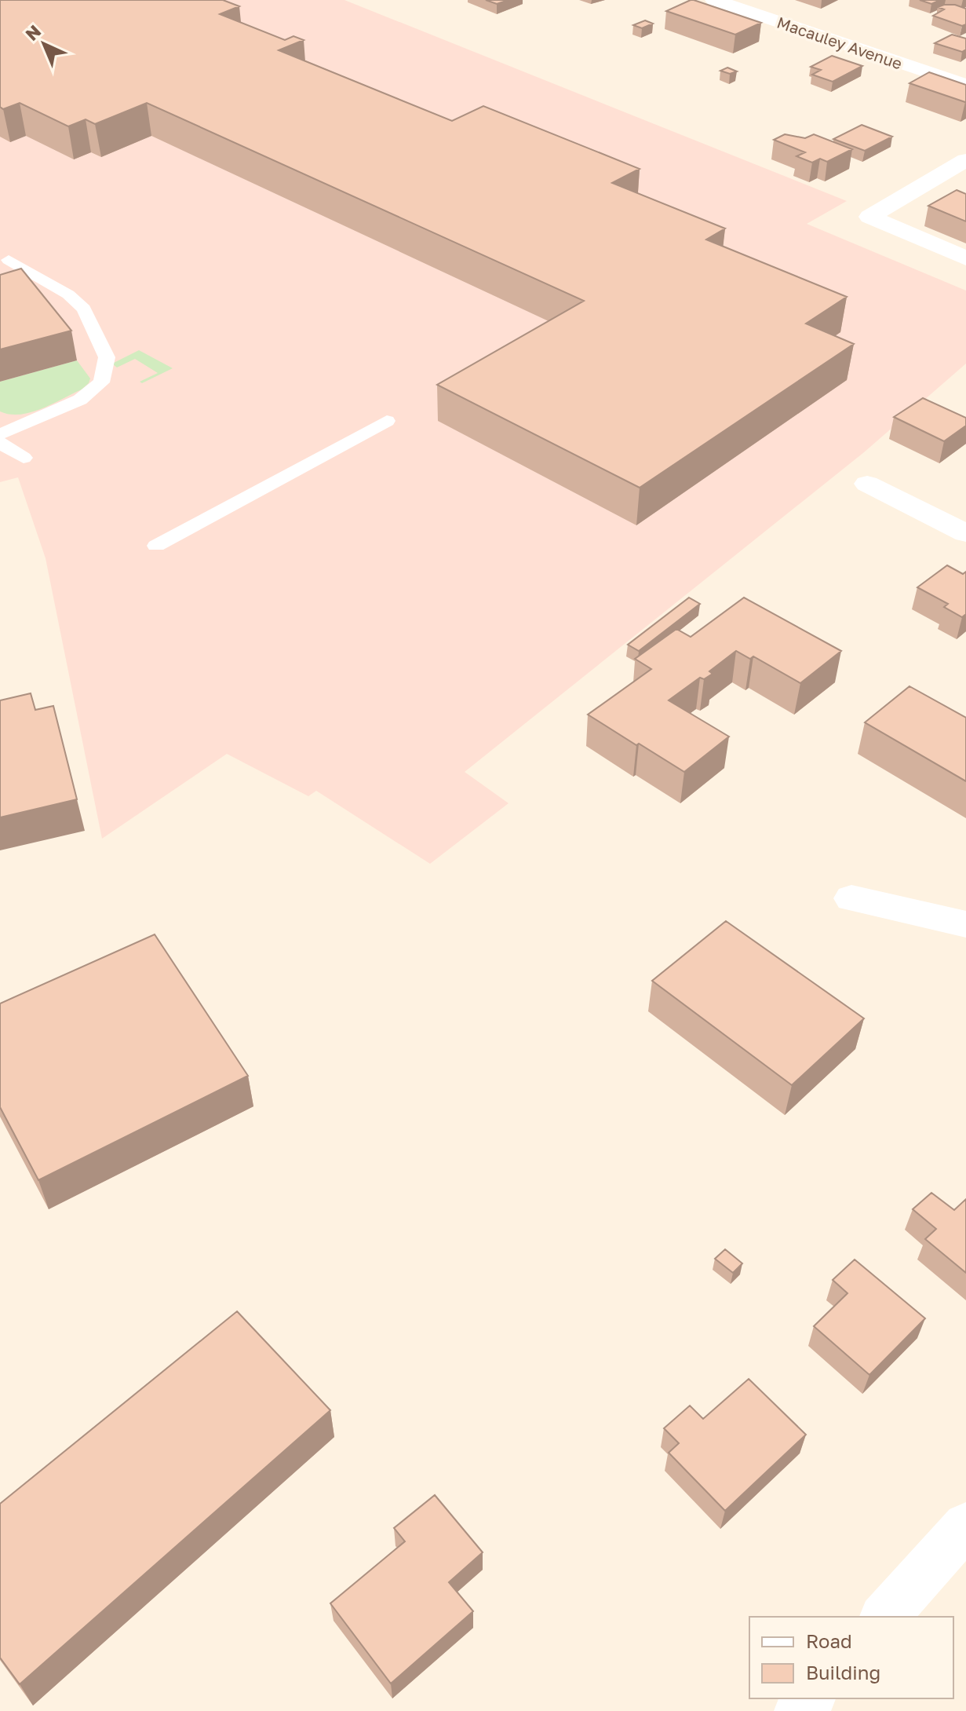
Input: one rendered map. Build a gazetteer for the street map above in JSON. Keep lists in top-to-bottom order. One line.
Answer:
{"streets":{"street":["Macauley Avenue"]},"legend":["Road","Building"],"north":"top left"}
